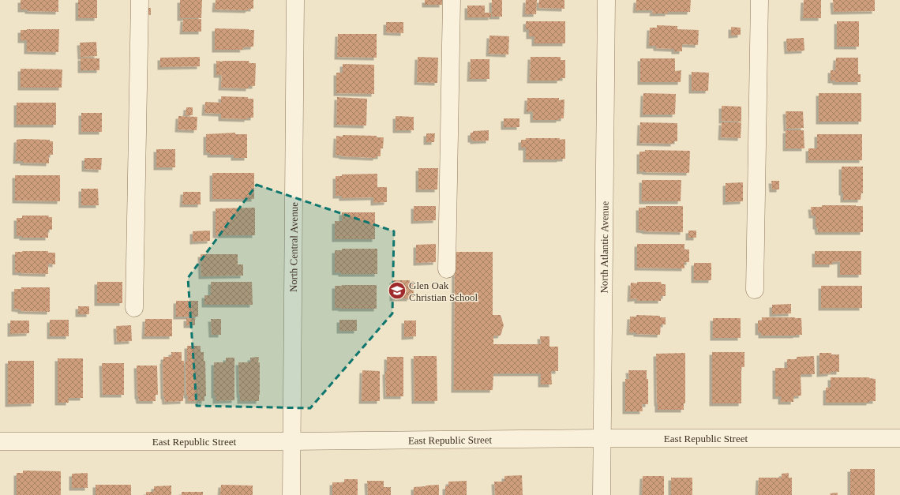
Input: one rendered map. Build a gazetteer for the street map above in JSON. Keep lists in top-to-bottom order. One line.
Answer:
{"streets":{"street":["North Central Avenue","North Atlantic Avenue","East Republic Street"]},"crossings":[["North Central Avenue","East Republic Street"],["North Atlantic Avenue","East Republic Street"]],"places":{"school or university":["Glen Oak Christian School"]}}
